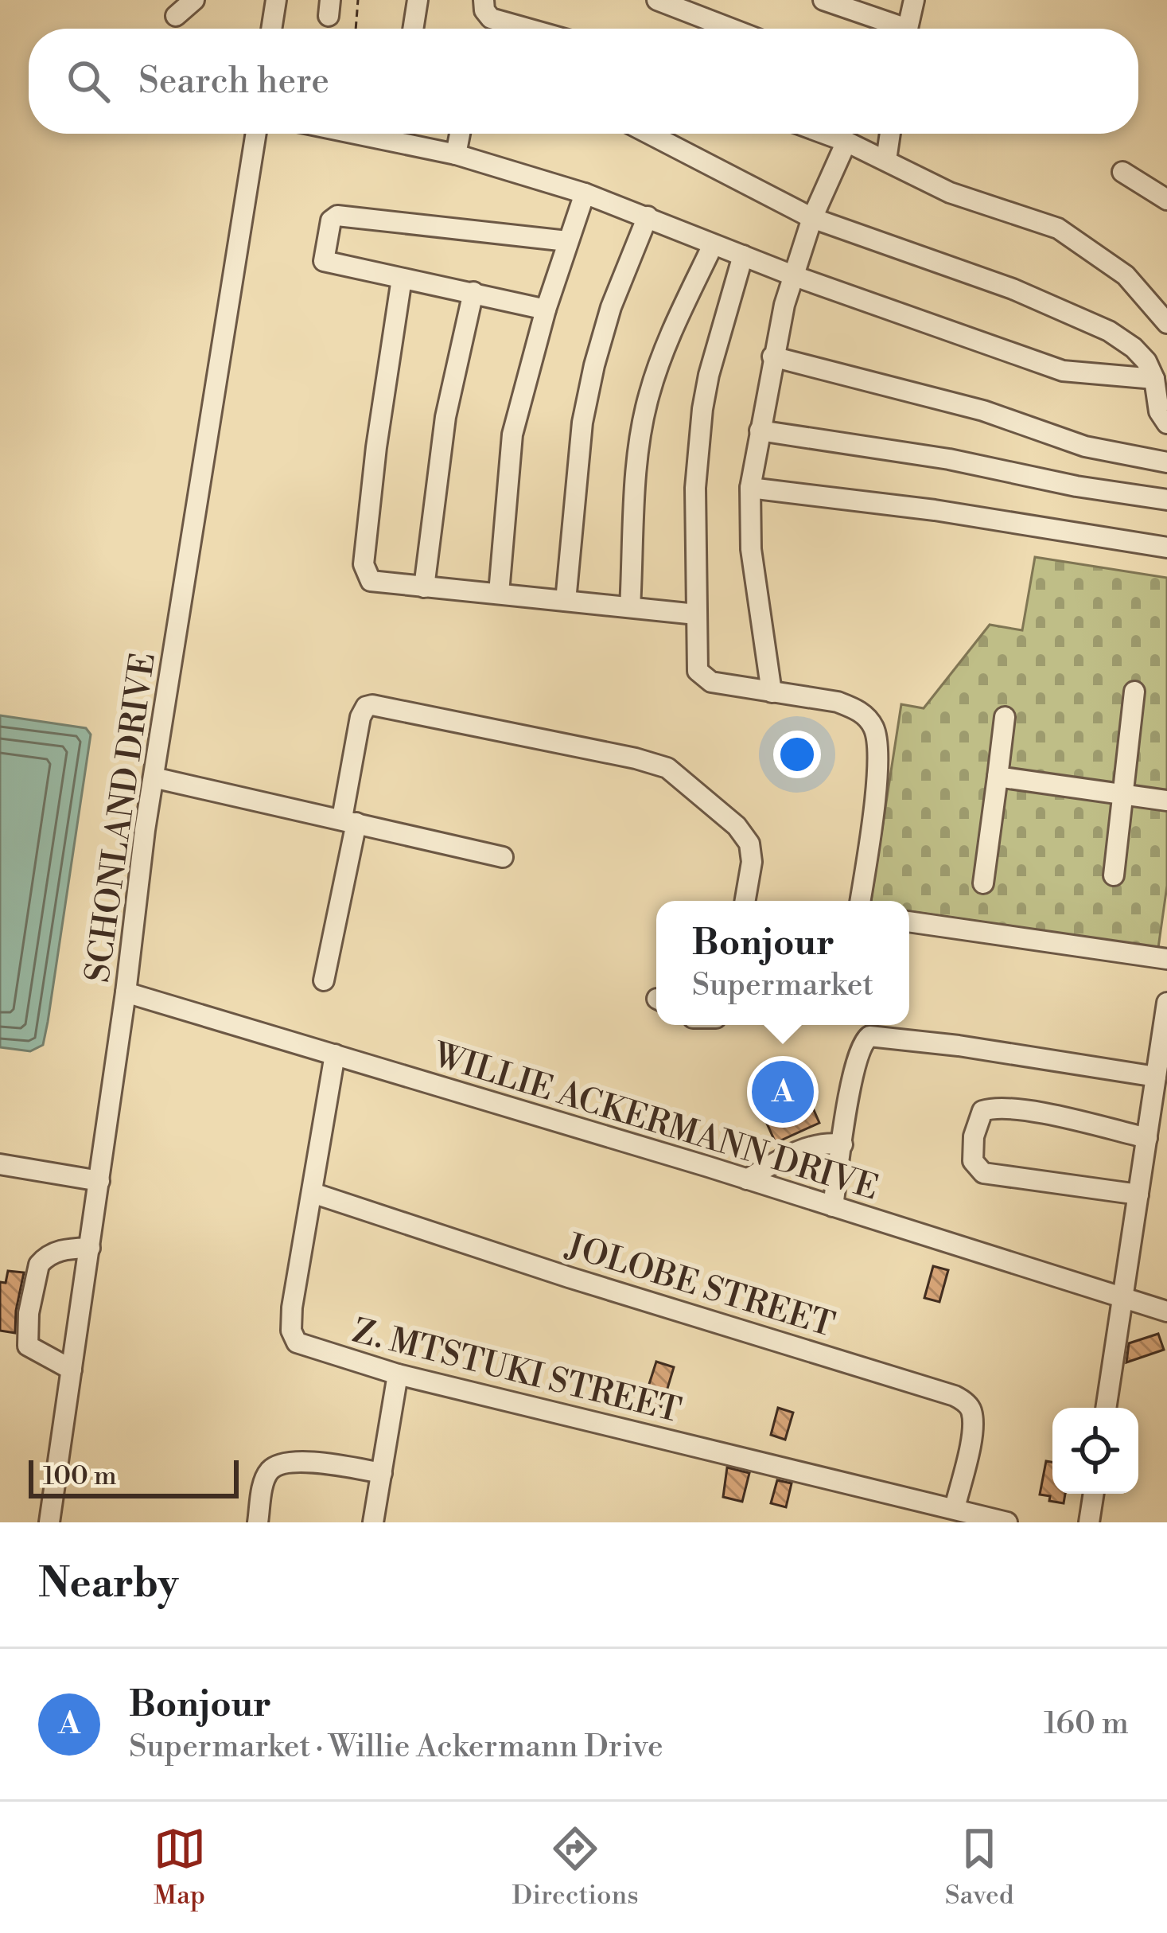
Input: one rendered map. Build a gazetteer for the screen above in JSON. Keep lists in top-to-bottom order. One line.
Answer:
{"streets":{"street":["SCHONLAND DRIVE","WILLIE ACKERMANN DRIVE","JOLOBE STREET","Z. MTSTUKI STREET"]},"crossings":[["SCHONLAND DRIVE","WILLIE ACKERMANN DRIVE"],["WILLIE ACKERMANN DRIVE","Z. MTSTUKI STREET"],["JOLOBE STREET","Z. MTSTUKI STREET"]],"scale_bar":"100 m","page":{"search":"Search here","popup":["Bonjour","Supermarket"],"pins":"A","scale":"100 m","heading":"Nearby","list":[{"mark":"A","name":"Bonjour","note":"Supermarket · Willie Ackermann Drive","value":"160 m"}],"nav":["Map","Directions","Saved"]}}
